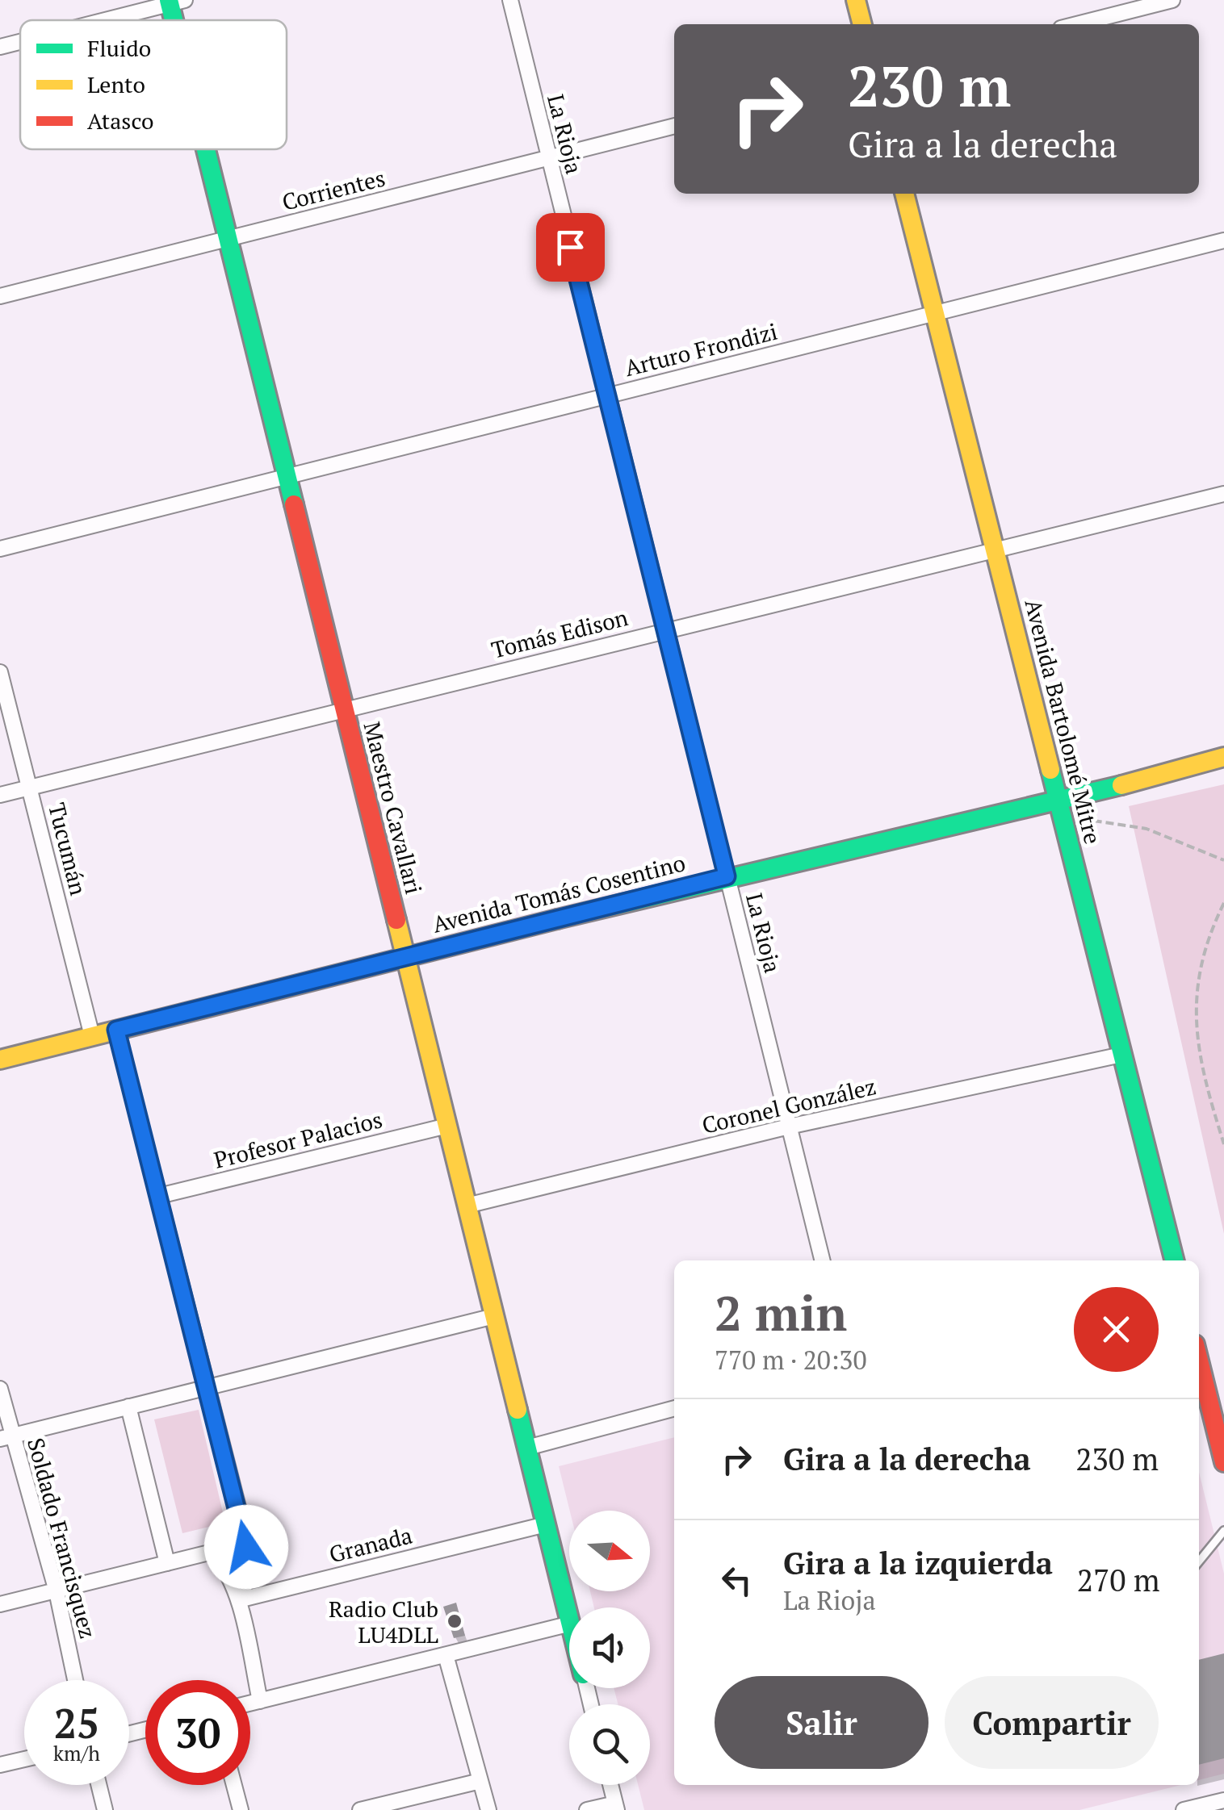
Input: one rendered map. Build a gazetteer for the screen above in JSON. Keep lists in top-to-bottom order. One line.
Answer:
{"streets":{"street":["La Rioja","Corrientes","Arturo Frondizi","Tomás Edison","Avenida Bartolomé Mitre","Maestro Cavallari","Tucumán","Avenida Tomás Cosentino","Coronel González","Profesor Palacios","Soldado Francisquez","Granada"]},"crossings":[["La Rioja","Corrientes"],["La Rioja","Arturo Frondizi"],["La Rioja","Tomás Edison"],["La Rioja","Avenida Tomás Cosentino"],["La Rioja","Coronel González"],["Corrientes","Maestro Cavallari"],["Arturo Frondizi","Avenida Bartolomé Mitre"],["Arturo Frondizi","Maestro Cavallari"],["Tomás Edison","Avenida Bartolomé Mitre"],["Tomás Edison","Maestro Cavallari"],["Tomás Edison","Tucumán"],["Avenida Bartolomé Mitre","Avenida Tomás Cosentino"],["Avenida Bartolomé Mitre","Coronel González"],["Maestro Cavallari","Avenida Tomás Cosentino"],["Maestro Cavallari","Coronel González"],["Maestro Cavallari","Profesor Palacios"],["Maestro Cavallari","Granada"],["Tucumán","Avenida Tomás Cosentino"]],"places":["Radio Club LU4DLL"],"legend":["Fluido","Lento","Atasco"],"north":"right","page":{"turn":["230 m","Gira a la derecha"],"heading":["2 min","770 m · 20:30"],"list":[{"name":"Gira a la derecha","value":"230 m"},{"name":"Gira a la izquierda","note":"La Rioja","value":"270 m"}],"buttons":["Salir","Compartir"],"speed":"25 km/h","limit":"30"}}
